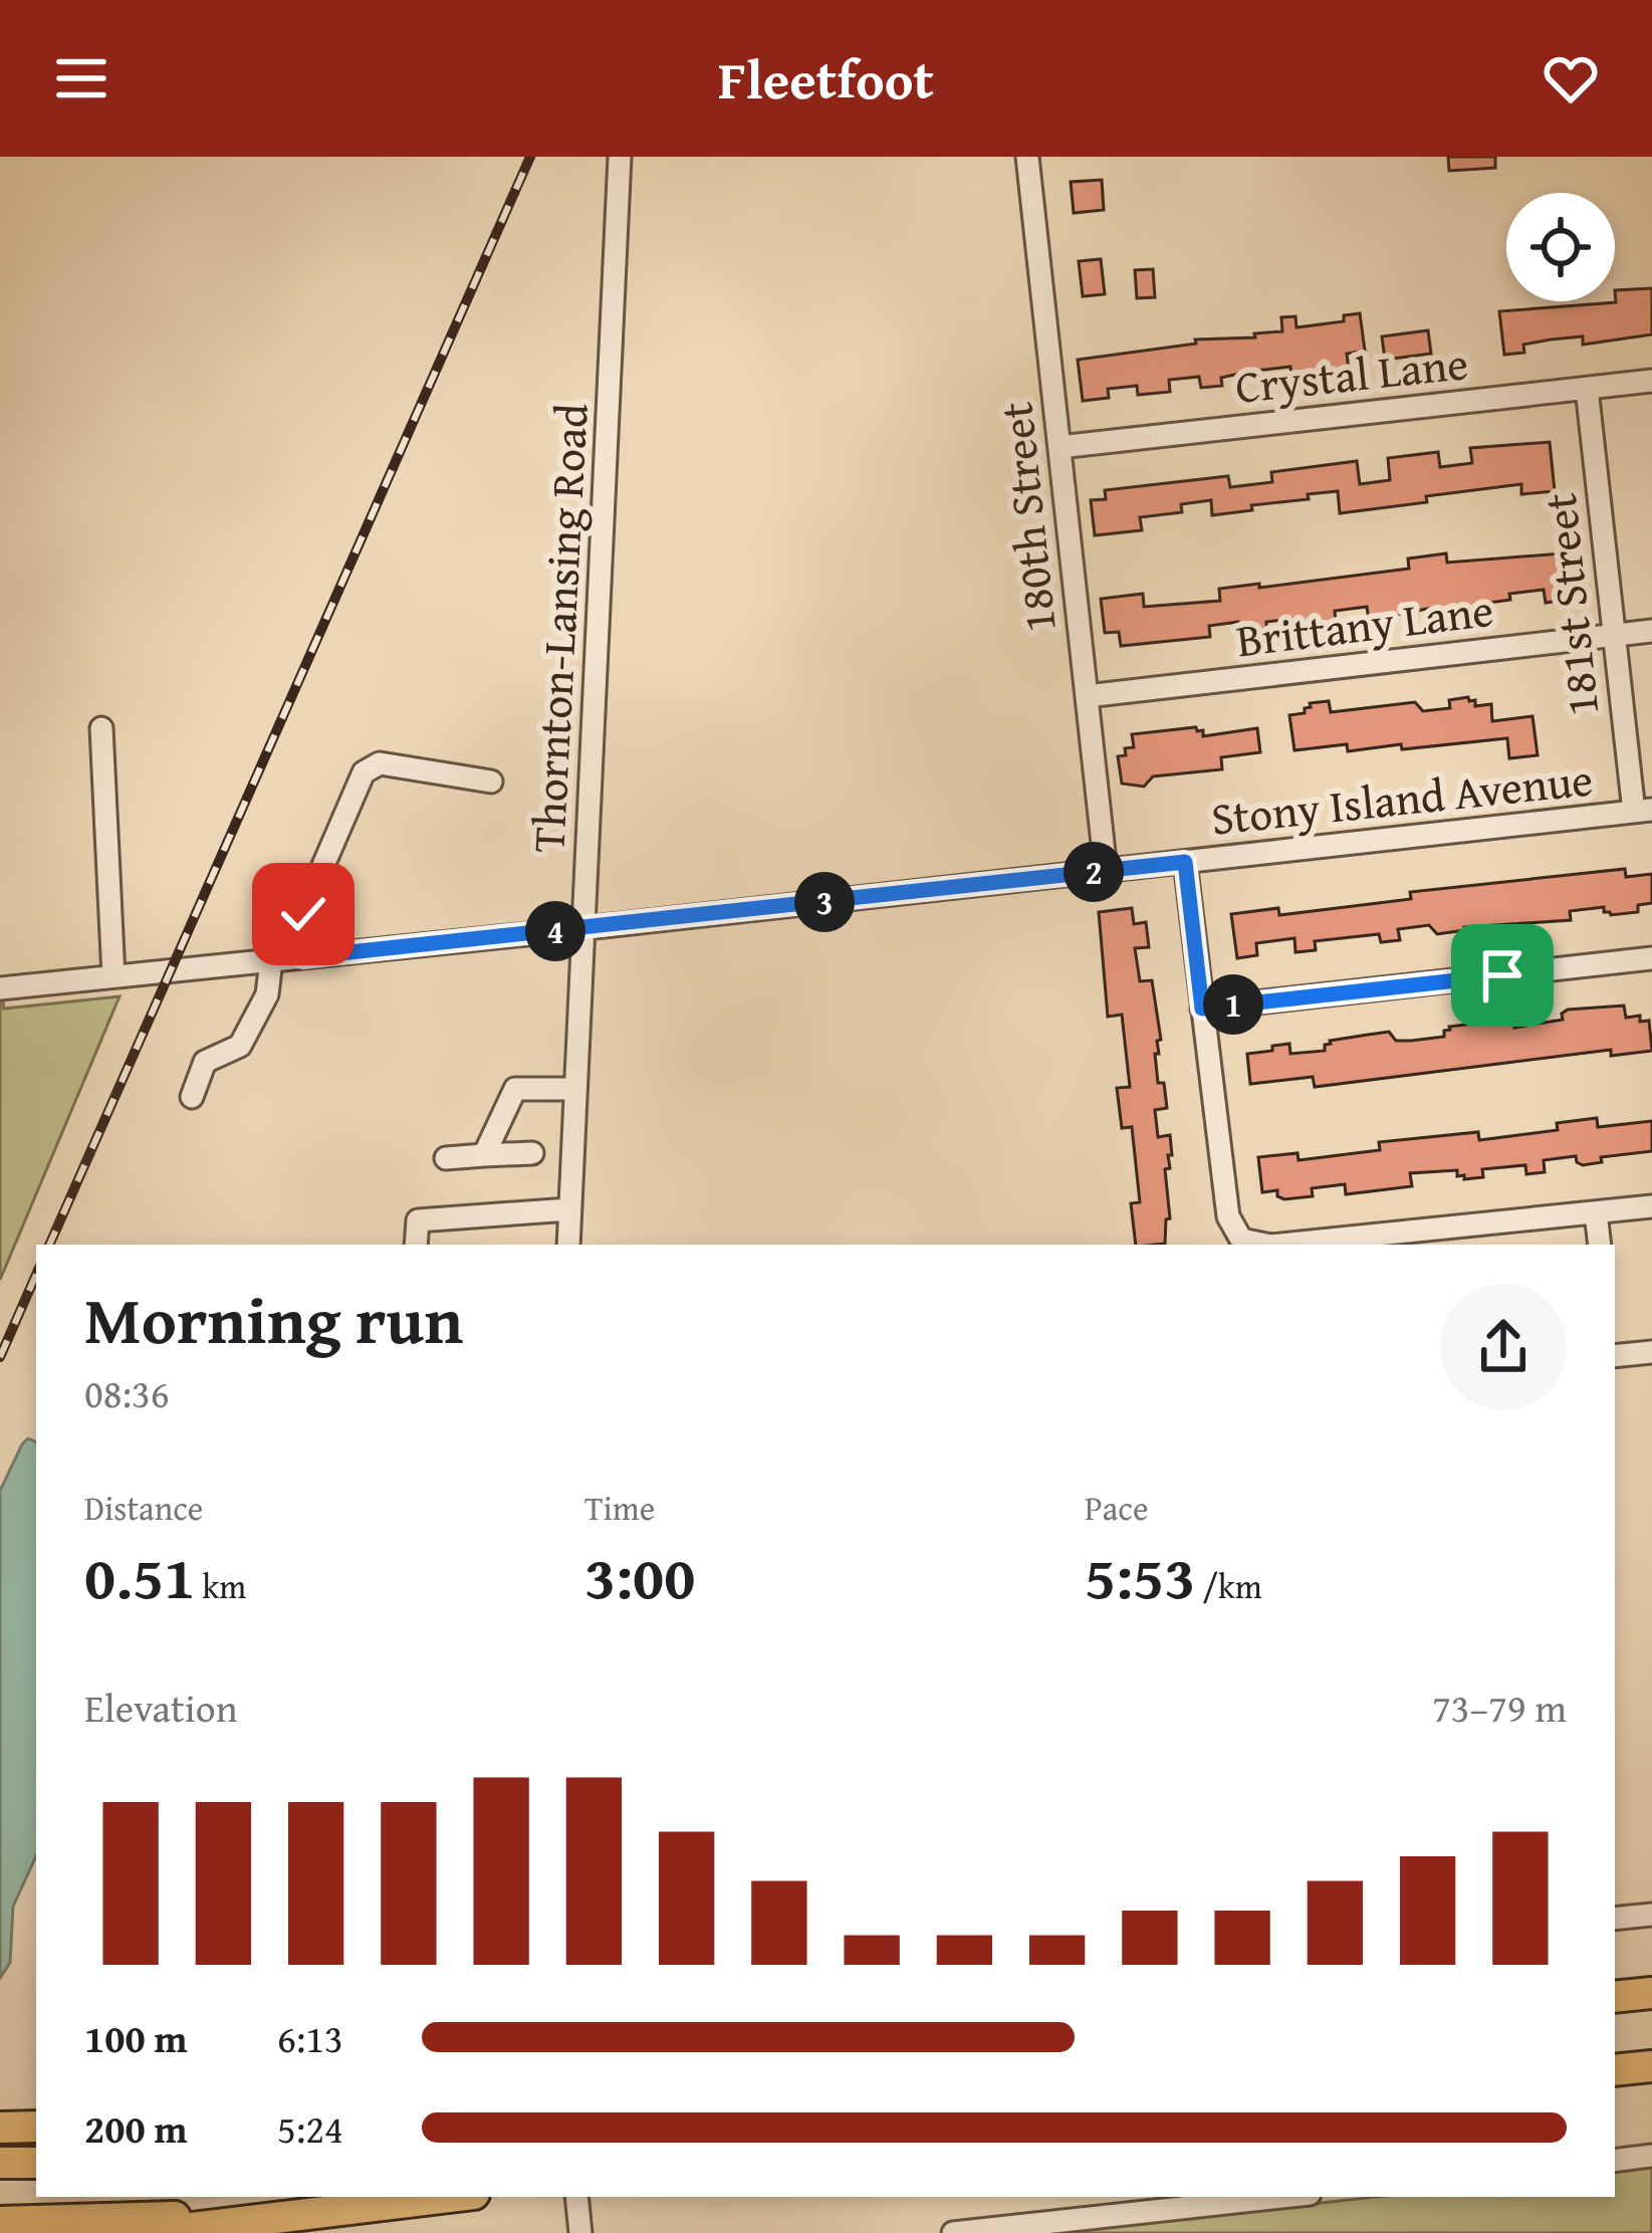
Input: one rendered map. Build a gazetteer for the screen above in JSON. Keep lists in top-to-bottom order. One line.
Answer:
{"streets":{"street":["Crystal Lane","180th Street","181st Street","Brittany Lane","Thornton-Lansing Road","Stony Island Avenue"]},"crossings":[["Crystal Lane","180th Street"],["Crystal Lane","181st Street"],["180th Street","Brittany Lane"],["180th Street","Stony Island Avenue"],["181st Street","Brittany Lane"],["181st Street","Stony Island Avenue"],["Thornton-Lansing Road","Stony Island Avenue"]],"page":{"header":"Fleetfoot","pins":["2","3","4","1"],"heading":["Morning run","08:36"],"stats":[["Distance","0.51 km"],["Time","3:00"],["Pace","5:53 /km"]],"chart":["Elevation","73–79 m"],"list":[{"name":"100 m","note":"6:13"},{"name":"200 m","note":"5:24"}]}}
